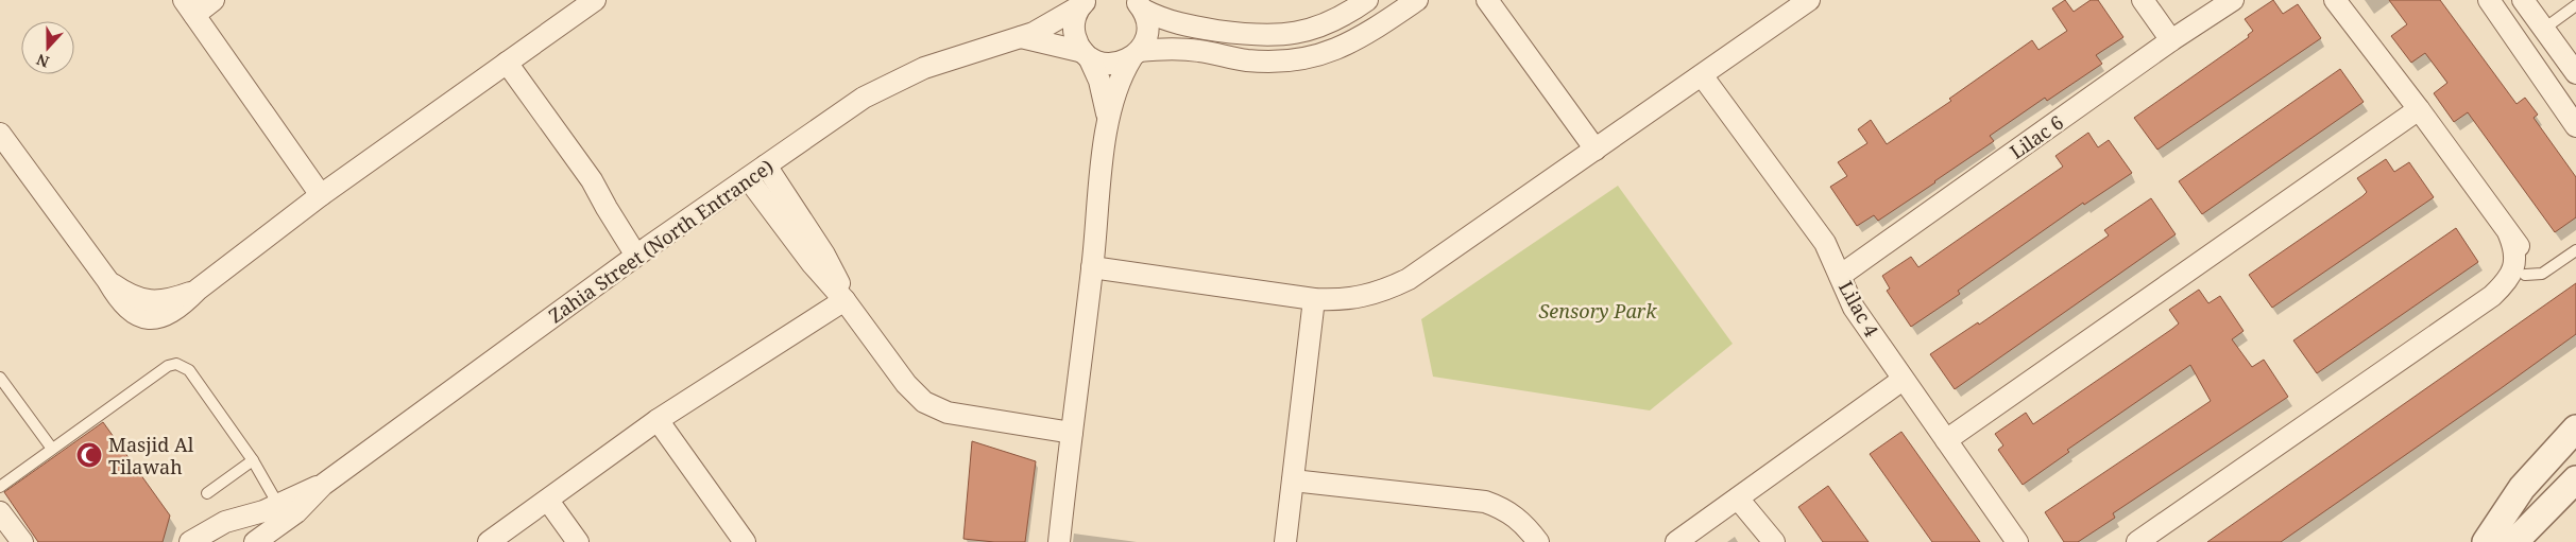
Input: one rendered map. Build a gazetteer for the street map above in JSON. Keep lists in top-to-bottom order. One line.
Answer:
{"streets":{"street":["Lilac 6","Zahia Street (North Entrance)","Lilac 4"]},"crossings":[["Lilac 6","Lilac 4"]],"parks":["Sensory Park"],"places":{"mosque":["Masjid Al Tilawah"]},"north":"bottom"}
